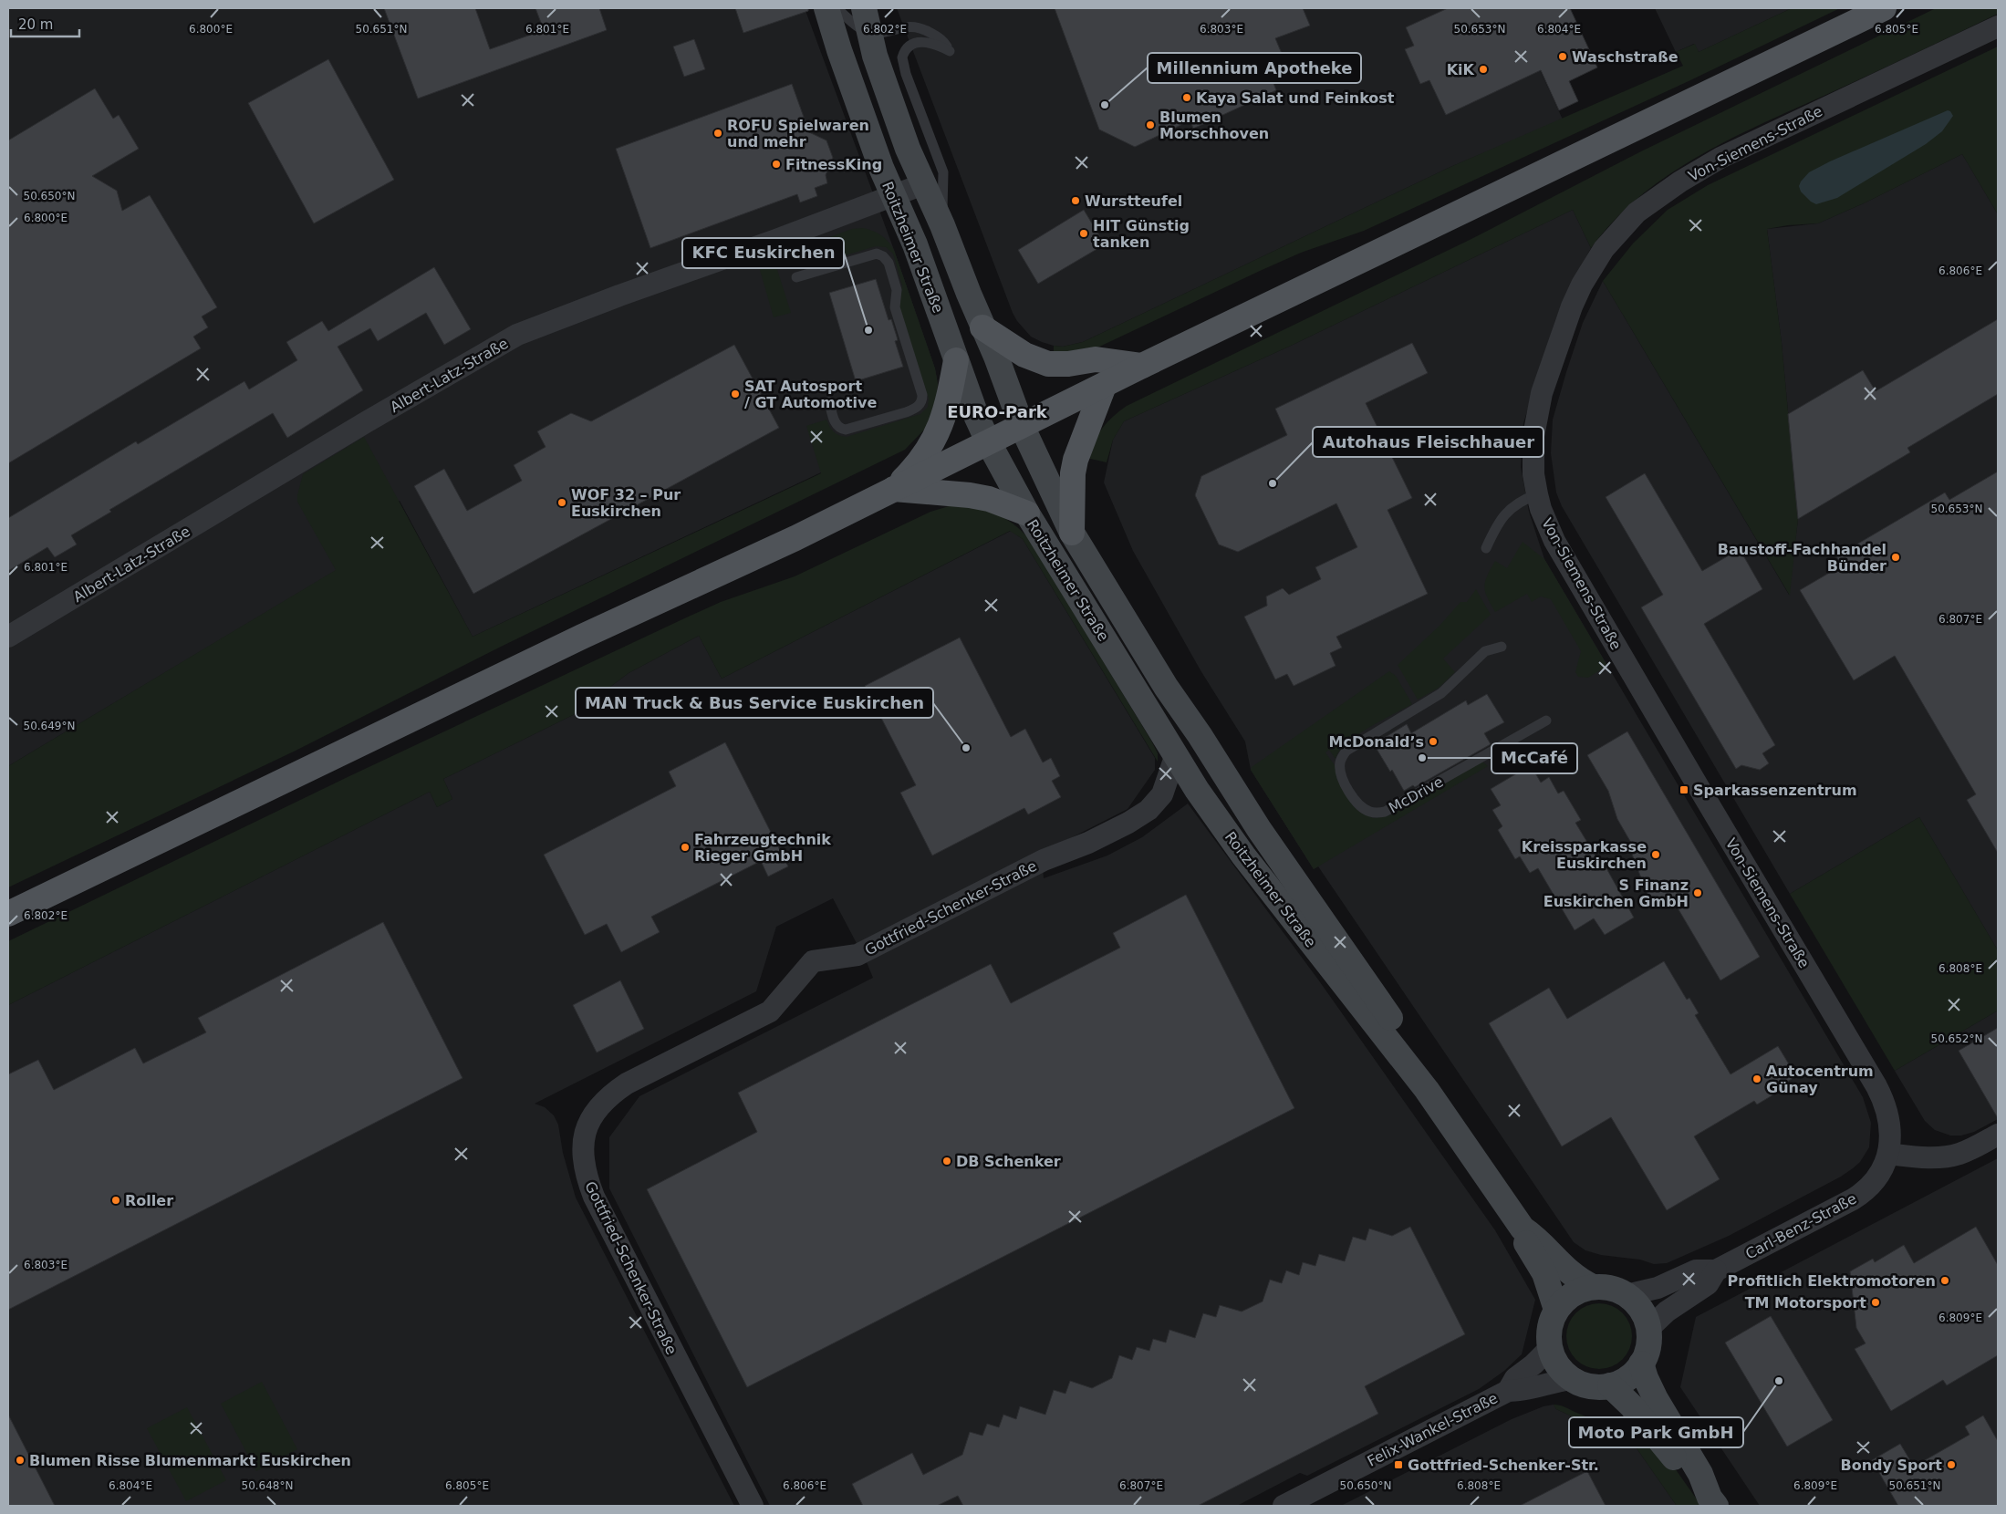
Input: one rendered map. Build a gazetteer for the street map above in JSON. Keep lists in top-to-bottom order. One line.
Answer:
{"streets":{"street":["Von-Siemens-Straße","Roitzheimer Straße","Albert-Latz-Straße","Gottfried-Schenker-Straße","Carl-Benz-Straße","Felix-Wankel-Straße"],"lane":["McDrive"]},"crossings":[["Von-Siemens-Straße","Carl-Benz-Straße"],["Roitzheimer Straße","Albert-Latz-Straße"],["Roitzheimer Straße","Gottfried-Schenker-Straße"],["Roitzheimer Straße","Carl-Benz-Straße"],["Roitzheimer Straße","Felix-Wankel-Straße"],["Carl-Benz-Straße","Felix-Wankel-Straße"]],"districts":["EURO-Park"],"places":{"other":["Waschstraße","KiK","Kaya Salat und Feinkost","Millennium Apotheke","Blumen Morschhoven","ROFU Spielwaren und mehr","FitnessKing","Wurstteufel","HIT Günstig tanken","KFC Euskirchen","SAT Autosport / GT Automotive","Autohaus Fleischhauer","WOF 32 – Pur Euskirchen","Baustoff-Fachhandel Bünder","McDonald’s","MAN Truck & Bus Service Euskirchen","McCafé","Fahrzeugtechnik Rieger GmbH","Kreissparkasse Euskirchen","S Finanz Euskirchen GmbH","Autocentrum Günay","DB Schenker","Roller","Profitlich Elektromotoren","TM Motorsport","Moto Park GmbH","Blumen Risse Blumenmarkt Euskirchen","Bondy Sport"],"transit":["Sparkassenzentrum","Gottfried-Schenker-Str."]},"scale_bar":"20 m","coordinates":["50.651°N","50.653°N","6.800°E","6.801°E","6.802°E","6.803°E","6.804°E","6.805°E","50.650°N","6.806°E","6.807°E","50.649°N","6.808°E","50.652°N","6.809°E","50.648°N"]}
